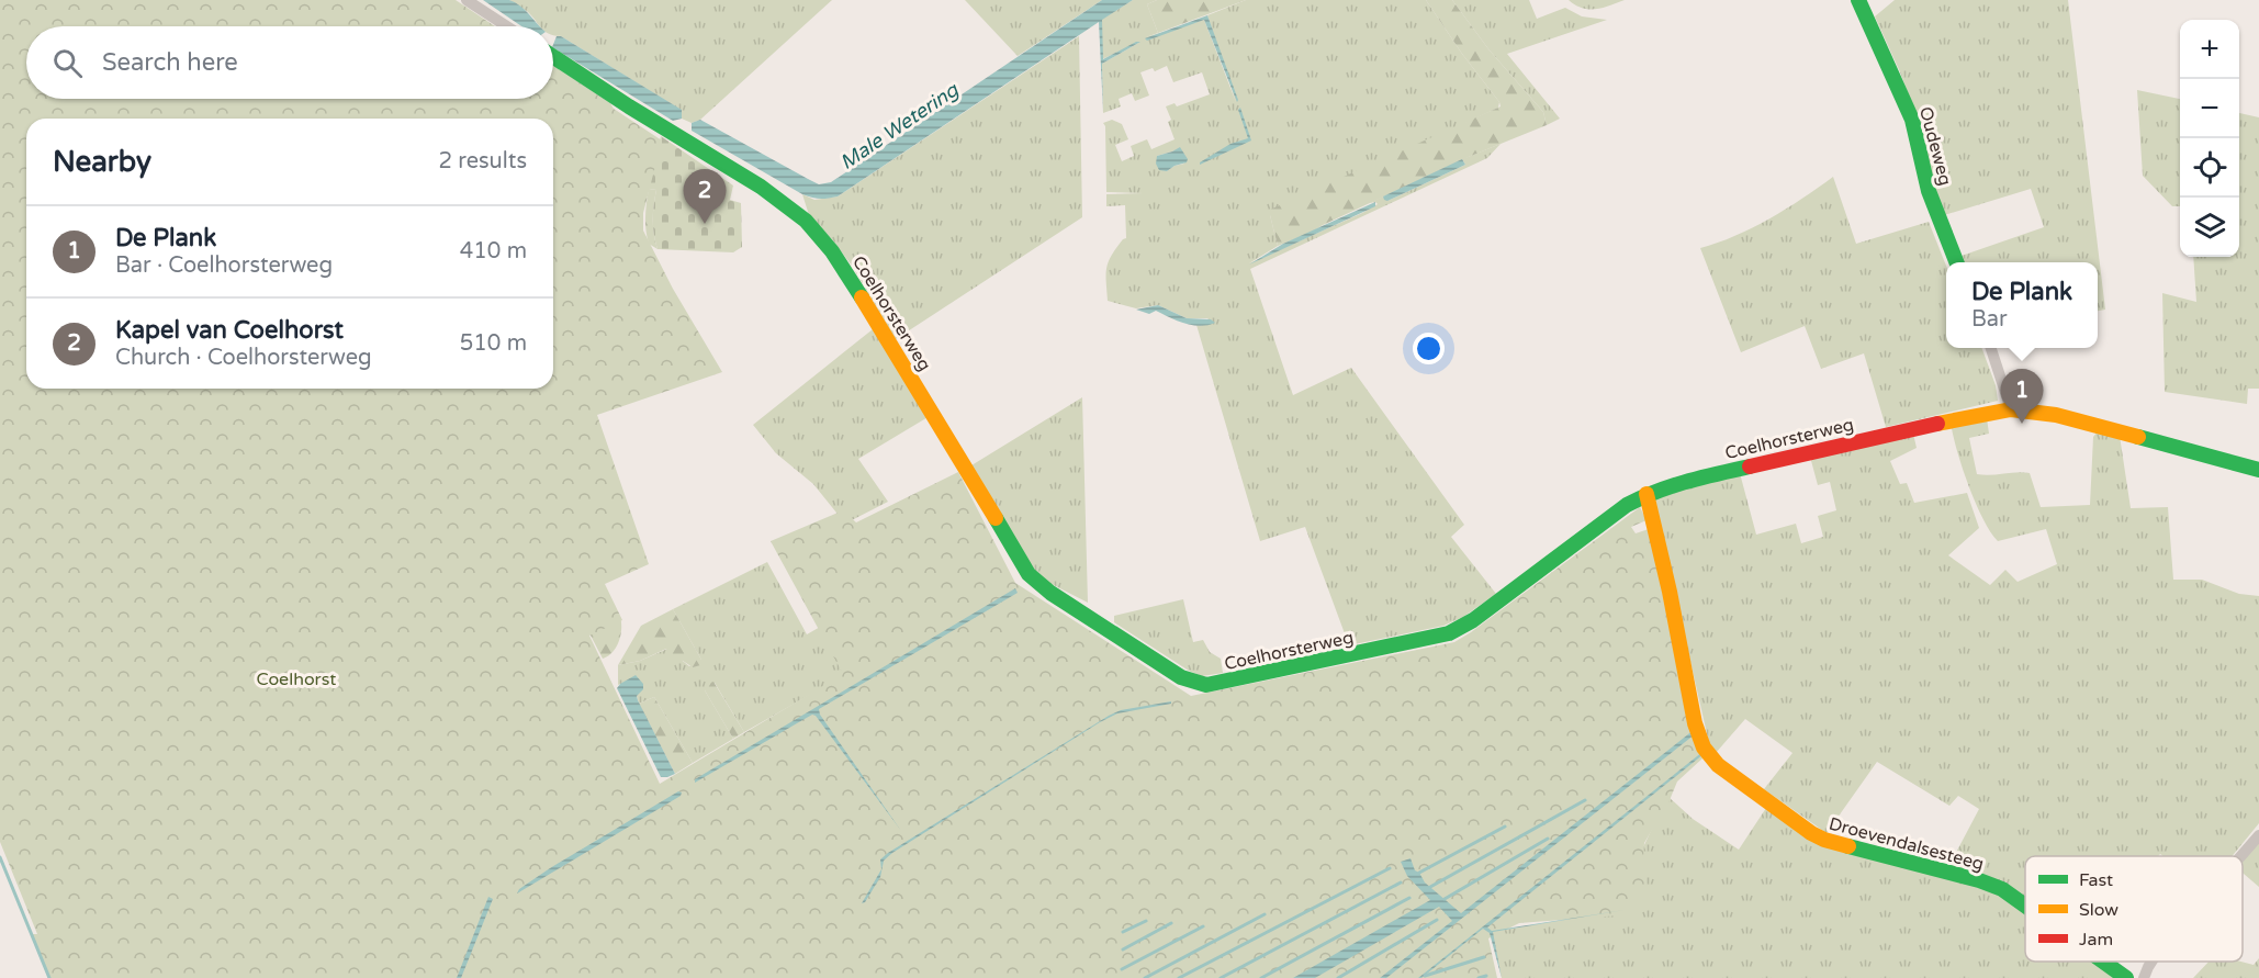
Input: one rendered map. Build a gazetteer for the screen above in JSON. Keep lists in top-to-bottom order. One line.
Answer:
{"streets":{"street":["Oudeweg","Coelhorsterweg","Droevendalsesteeg"]},"crossings":[["Coelhorsterweg","Droevendalsesteeg"]],"water":["Male Wetering"],"parks":["Coelhorst"],"legend":["Fast","Slow","Jam"],"page":{"map_buttons":["+","−"],"search":"Search here","heading":["Nearby","2 results"],"pins":["2","1"],"list":[{"mark":"1","name":"De Plank","note":"Bar · Coelhorsterweg","value":"410 m"},{"mark":"2","name":"Kapel van Coelhorst","note":"Church · Coelhorsterweg","value":"510 m"}],"popup":["De Plank","Bar"]}}
